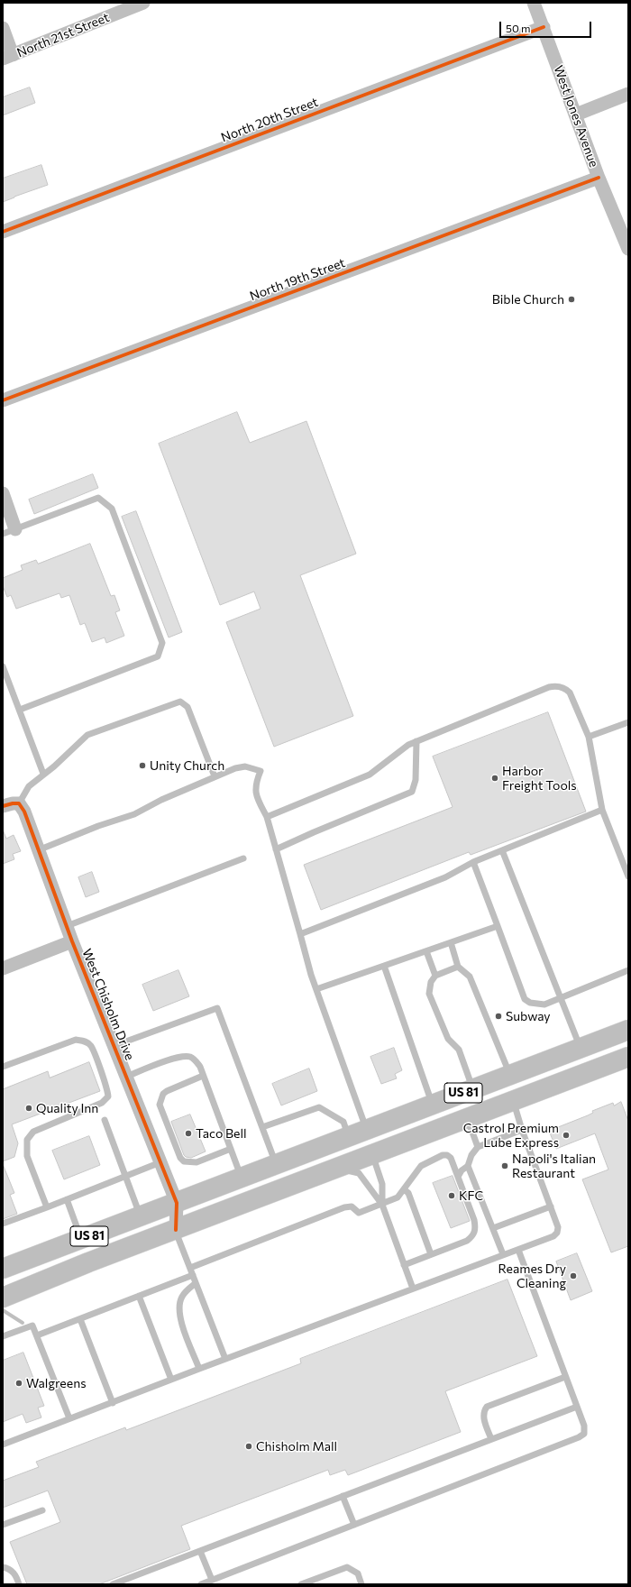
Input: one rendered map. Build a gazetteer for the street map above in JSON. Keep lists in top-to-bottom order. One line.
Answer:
{"streets":{"main road":["US 81"],"street":["North 21st Street","West Jones Avenue","North 20th Street","North 19th Street","West Chisholm Drive"]},"crossings":[["West Jones Avenue","North 20th Street"],["West Jones Avenue","North 19th Street"],["West Chisholm Drive","US 81"]],"places":["Bible Church","Unity Church","Harbor Freight Tools","Subway","Quality Inn","Taco Bell","Castrol Premium Lube Express","Napoli's Italian Restaurant","KFC","Reames Dry Cleaning","Walgreens","Chisholm Mall"],"scale_bar":"50 m"}
